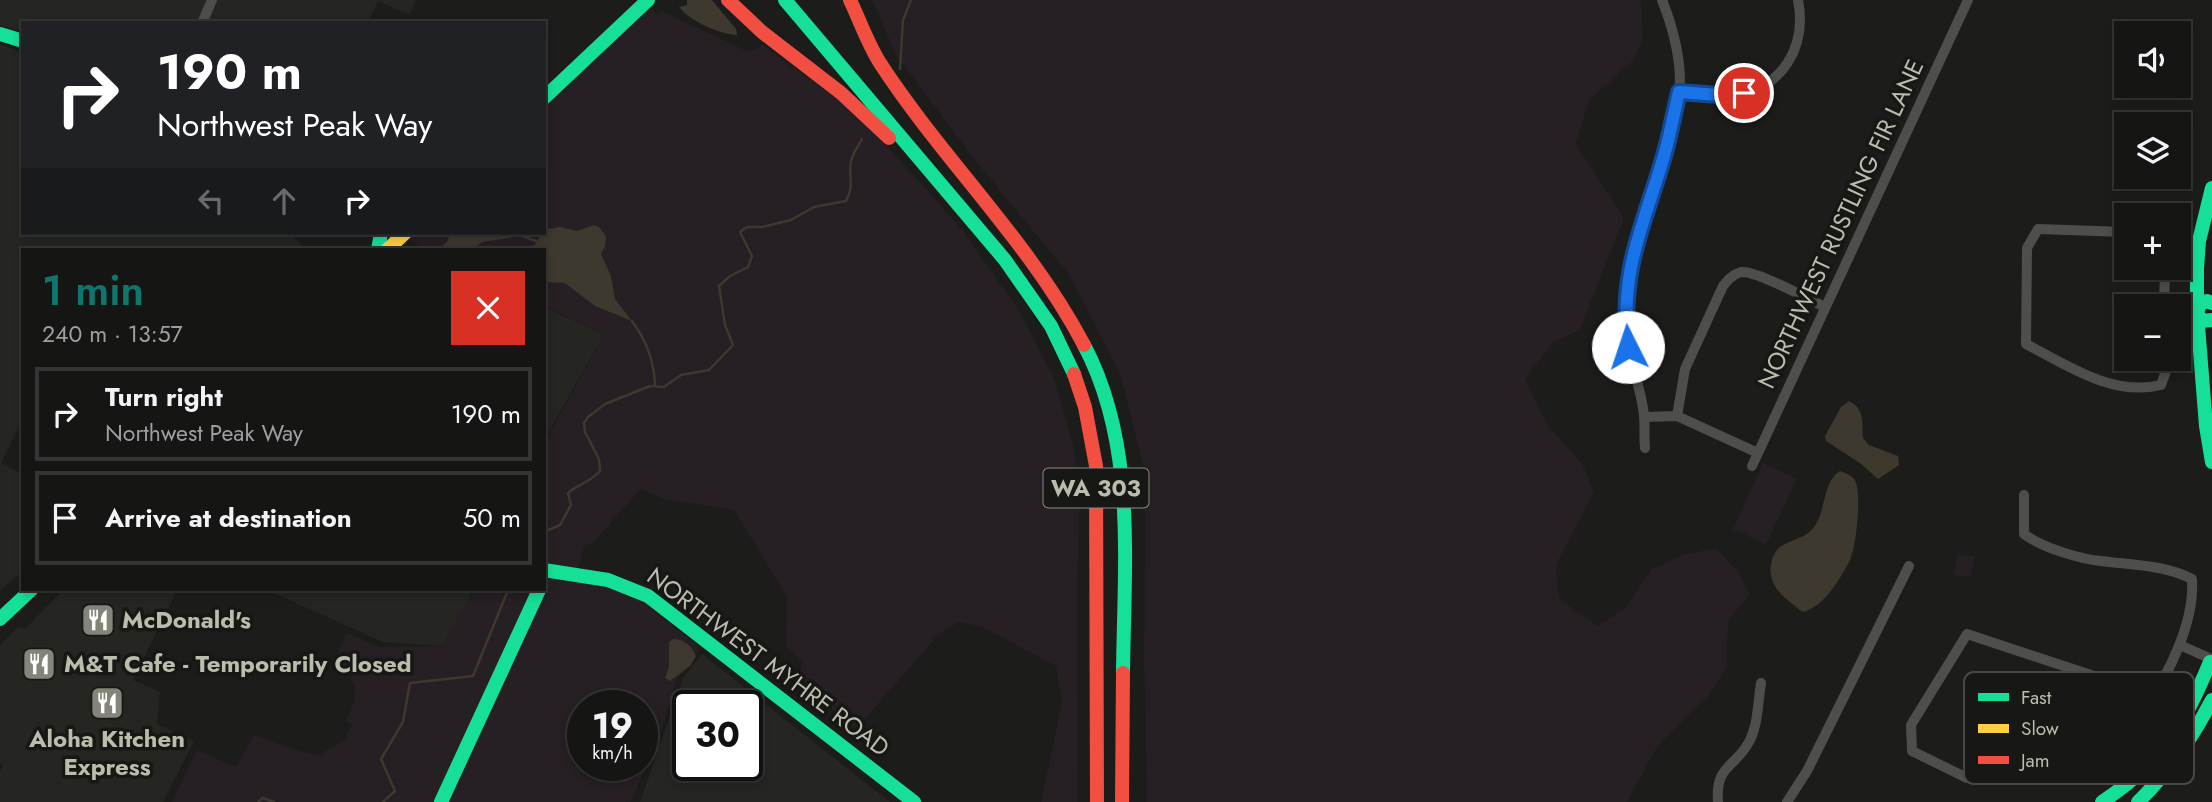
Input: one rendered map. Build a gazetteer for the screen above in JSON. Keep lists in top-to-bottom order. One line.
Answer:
{"streets":{"main road":["WA 303","NORTHWEST MYHRE ROAD"],"street":["NORTHWEST RUSTLING FIR LANE"]},"places":{"restaurant":["McDonald's","M&T Cafe - Temporarily Closed","Aloha Kitchen Express"]},"legend":["Fast","Slow","Jam"],"page":{"map_buttons":["+","−"],"turn":["190 m","Northwest Peak Way"],"heading":["1 min","240 m · 13:57"],"list":[{"name":"Turn right","note":"Northwest Peak Way","value":"190 m"},{"name":"Arrive at destination","value":"50 m"}],"speed":"19 km/h","limit":"30"}}
